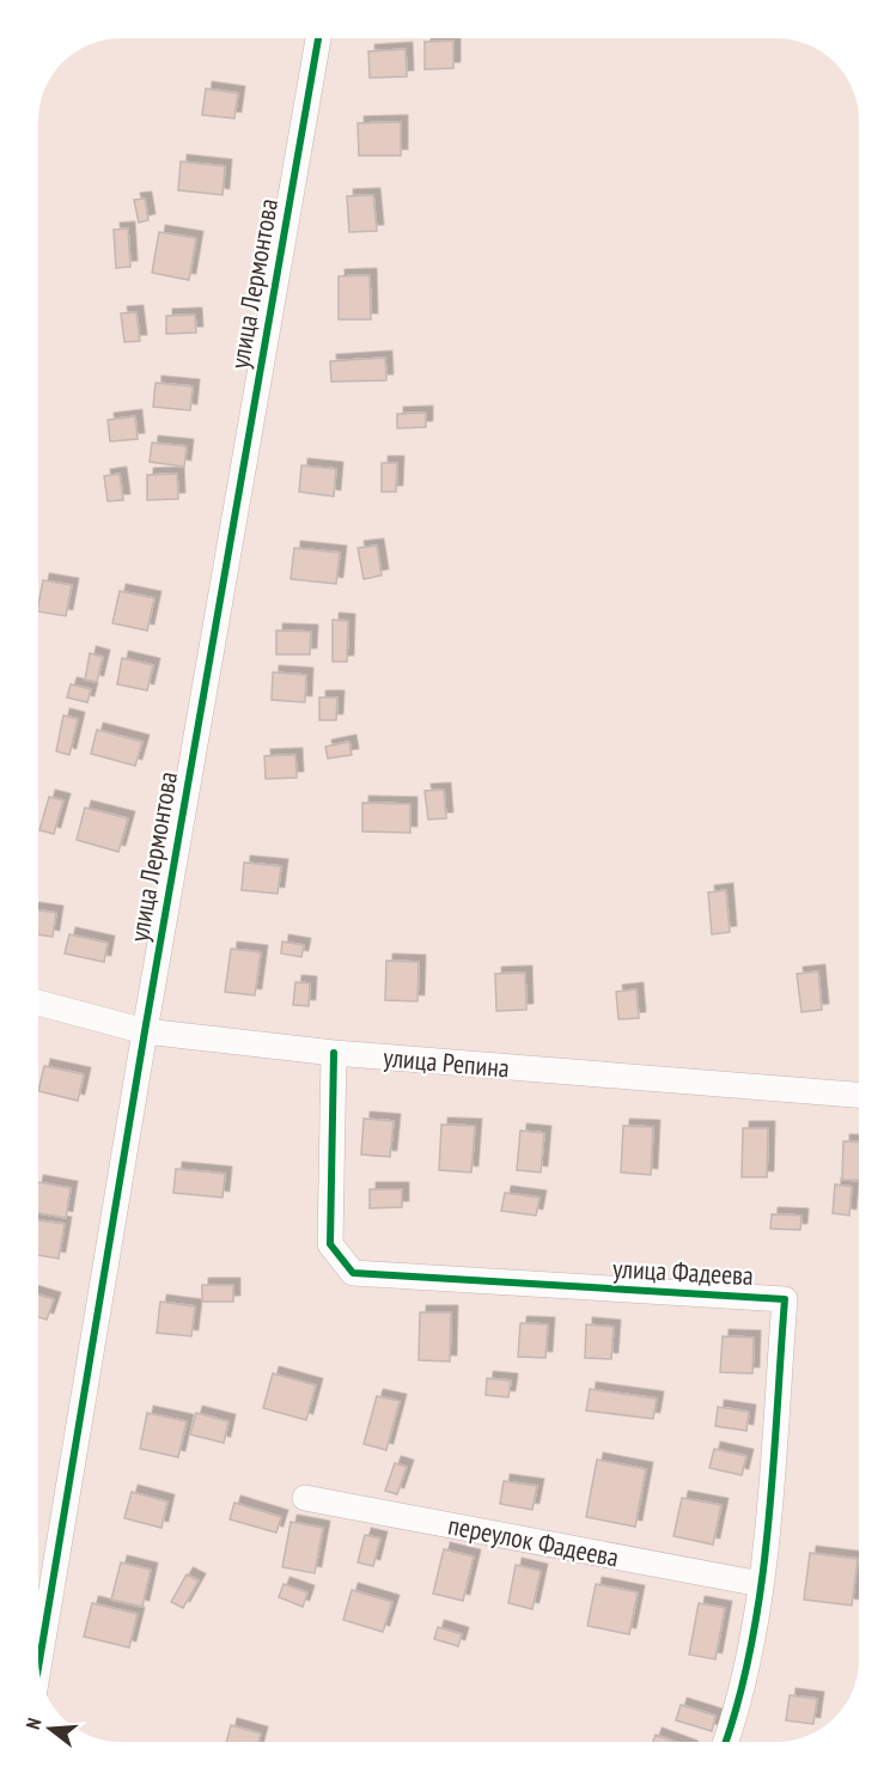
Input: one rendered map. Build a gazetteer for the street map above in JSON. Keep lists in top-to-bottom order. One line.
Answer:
{"streets":{"street":["улица Лермонтова","улица Репина","улица Фадеева","переулок Фадеева"]},"crossings":[["улица Лермонтова","улица Репина"],["улица Репина","улица Фадеева"],["улица Фадеева","переулок Фадеева"]],"north":"left"}
